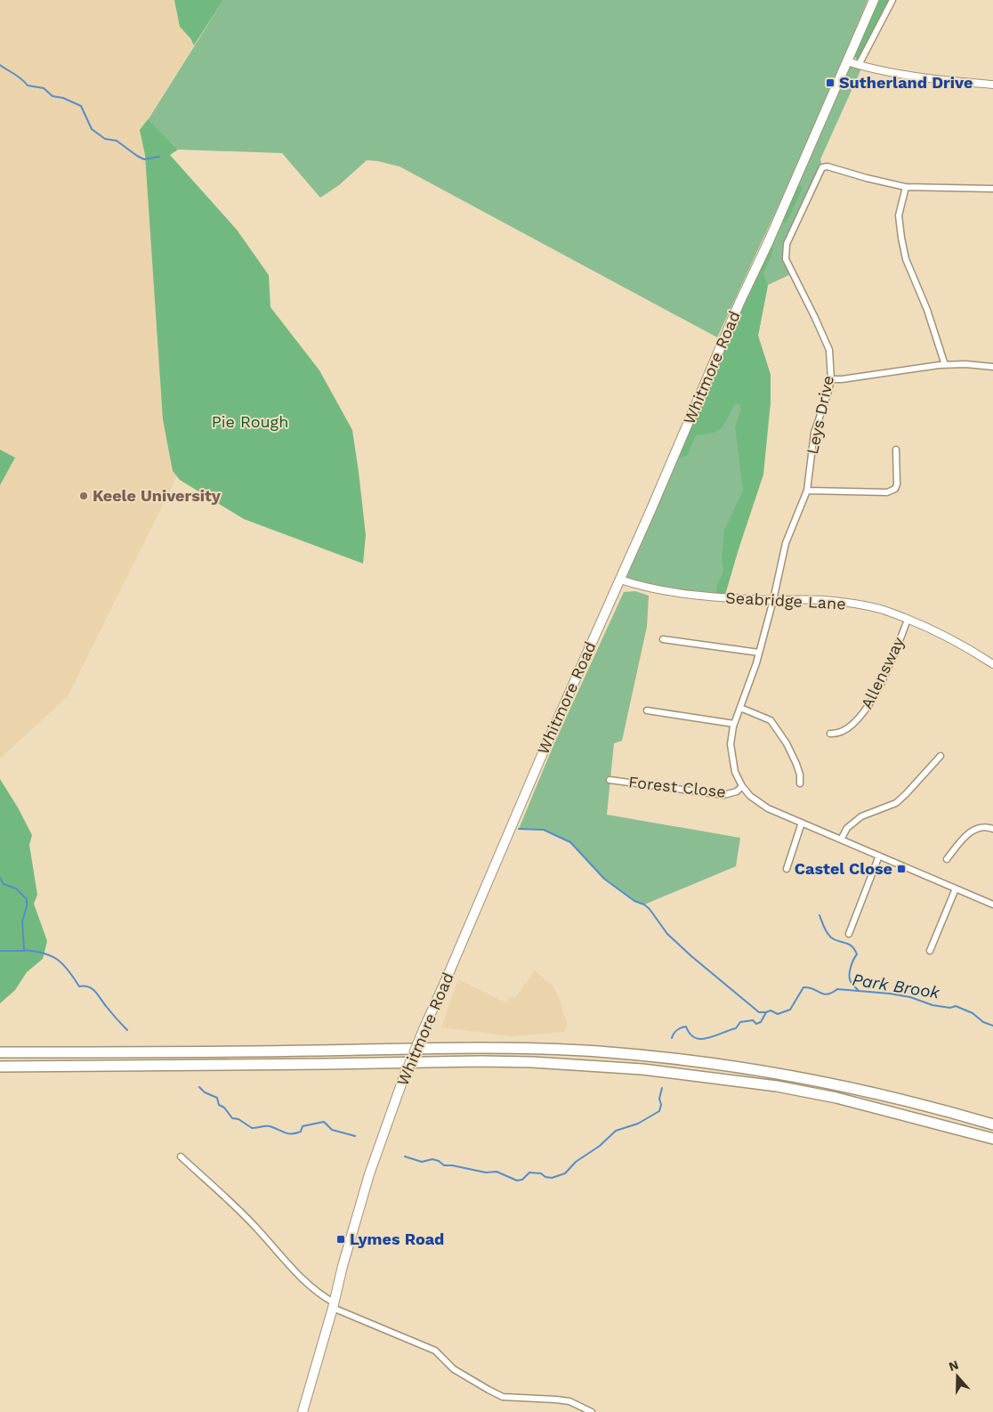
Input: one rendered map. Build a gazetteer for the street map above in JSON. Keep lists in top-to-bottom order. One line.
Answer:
{"streets":{"highway":["Whitmore Road"],"street":["Leys Drive","Seabridge Lane","Allensway","Forest Close"]},"crossings":[["Whitmore Road","Seabridge Lane"],["Leys Drive","Seabridge Lane"],["Leys Drive","Forest Close"],["Seabridge Lane","Allensway"]],"water":["Park Brook"],"parks":["Pie Rough"],"places":{"transit":["Sutherland Drive","Castel Close","Lymes Road"],"other":["Keele University"]},"north":"top"}
